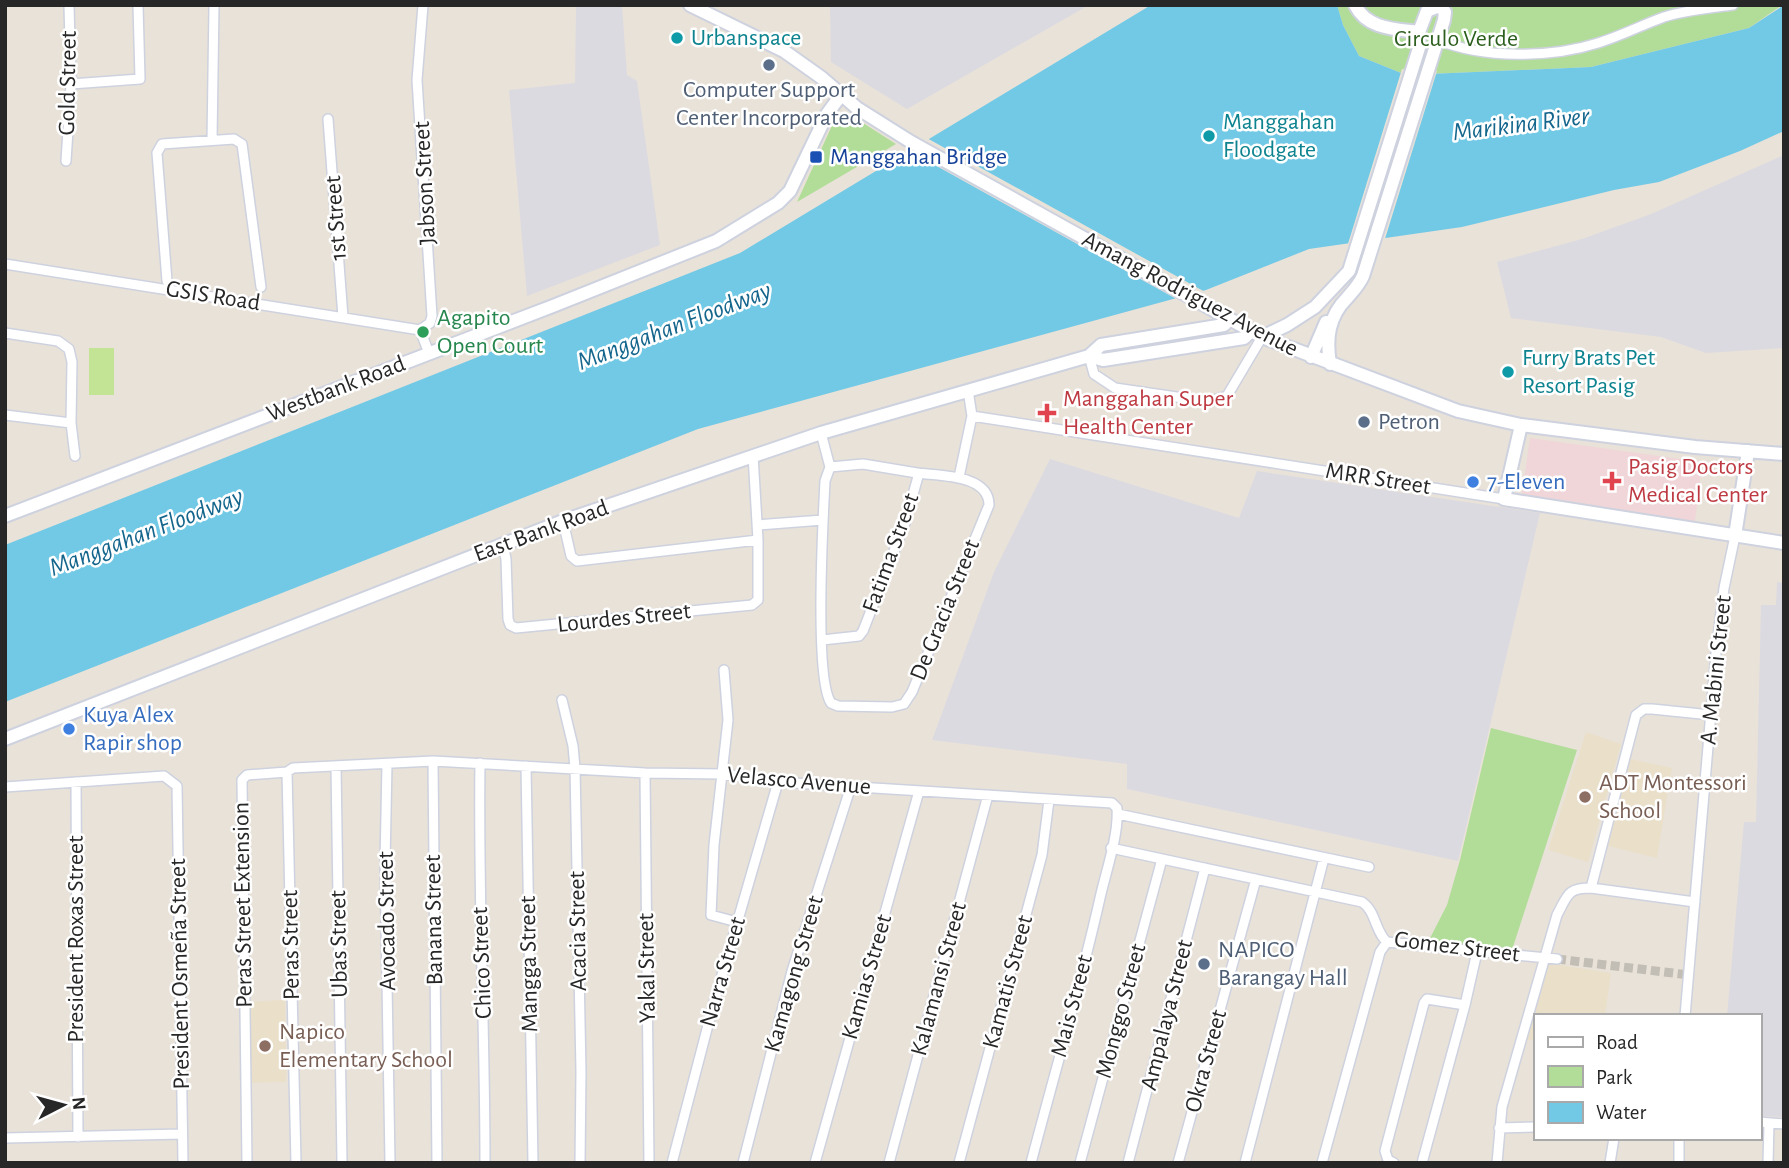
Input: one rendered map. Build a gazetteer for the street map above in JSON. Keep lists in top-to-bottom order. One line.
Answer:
{"streets":{"main road":["Amang Rodriguez Avenue","Westbank Road","MRR Street","East Bank Road","A. Mabini Street"],"street":["Gold Street","Jabson Street","1st Street","GSIS Road","Fatima Street","De Gracia Street","Lourdes Street","Velasco Avenue","Peras Street Extension","Banana Street","Avocado Street","Acacia Street","President Roxas Street","Ubas Street","Peras Street","Gomez Street","Chico Street","Mangga Street","Yakal Street","Narra Street","President Osmeña Street","Kamagong Street","Kamias Street","Kalamansi Street","Kamatis Street","Mais Street","Monggo Street","Ampalaya Street","Okra Street"]},"crossings":[["Jabson Street","GSIS Road"],["1st Street","GSIS Road"],["Amang Rodriguez Avenue","Westbank Road"],["Amang Rodriguez Avenue","East Bank Road"],["Amang Rodriguez Avenue","A. Mabini Street"],["MRR Street","A. Mabini Street"],["East Bank Road","Lourdes Street"],["Fatima Street","De Gracia Street"],["Velasco Avenue","Peras Street Extension"],["Velasco Avenue","Banana Street"],["Velasco Avenue","Avocado Street"],["Velasco Avenue","Acacia Street"],["Velasco Avenue","Ubas Street"],["Velasco Avenue","Peras Street"],["Velasco Avenue","Chico Street"],["Velasco Avenue","Mangga Street"],["Velasco Avenue","Yakal Street"],["Velasco Avenue","Narra Street"],["Velasco Avenue","Kamagong Street"],["Velasco Avenue","Kamias Street"],["Velasco Avenue","Kalamansi Street"],["Velasco Avenue","Kamatis Street"],["Peras Street Extension","Peras Street"],["President Roxas Street","President Osmeña Street"],["Gomez Street","Okra Street"]],"water":["Marikina River","Manggahan Floodway"],"parks":["Circulo Verde"],"places":{"other":["Urbanspace","Computer Support Center Incorporated","Manggahan Floodgate","Agapito Open Court","Furry Brats Pet Resort Pasig","Petron","7-Eleven","Kuya Alex Rapir shop","ADT Montessori School","NAPICO Barangay Hall","Napico Elementary School"],"transit":["Manggahan Bridge"],"health":["Manggahan Super Health Center","Pasig Doctors Medical Center"]},"legend":["Road","Park","Water"],"north":"right"}
